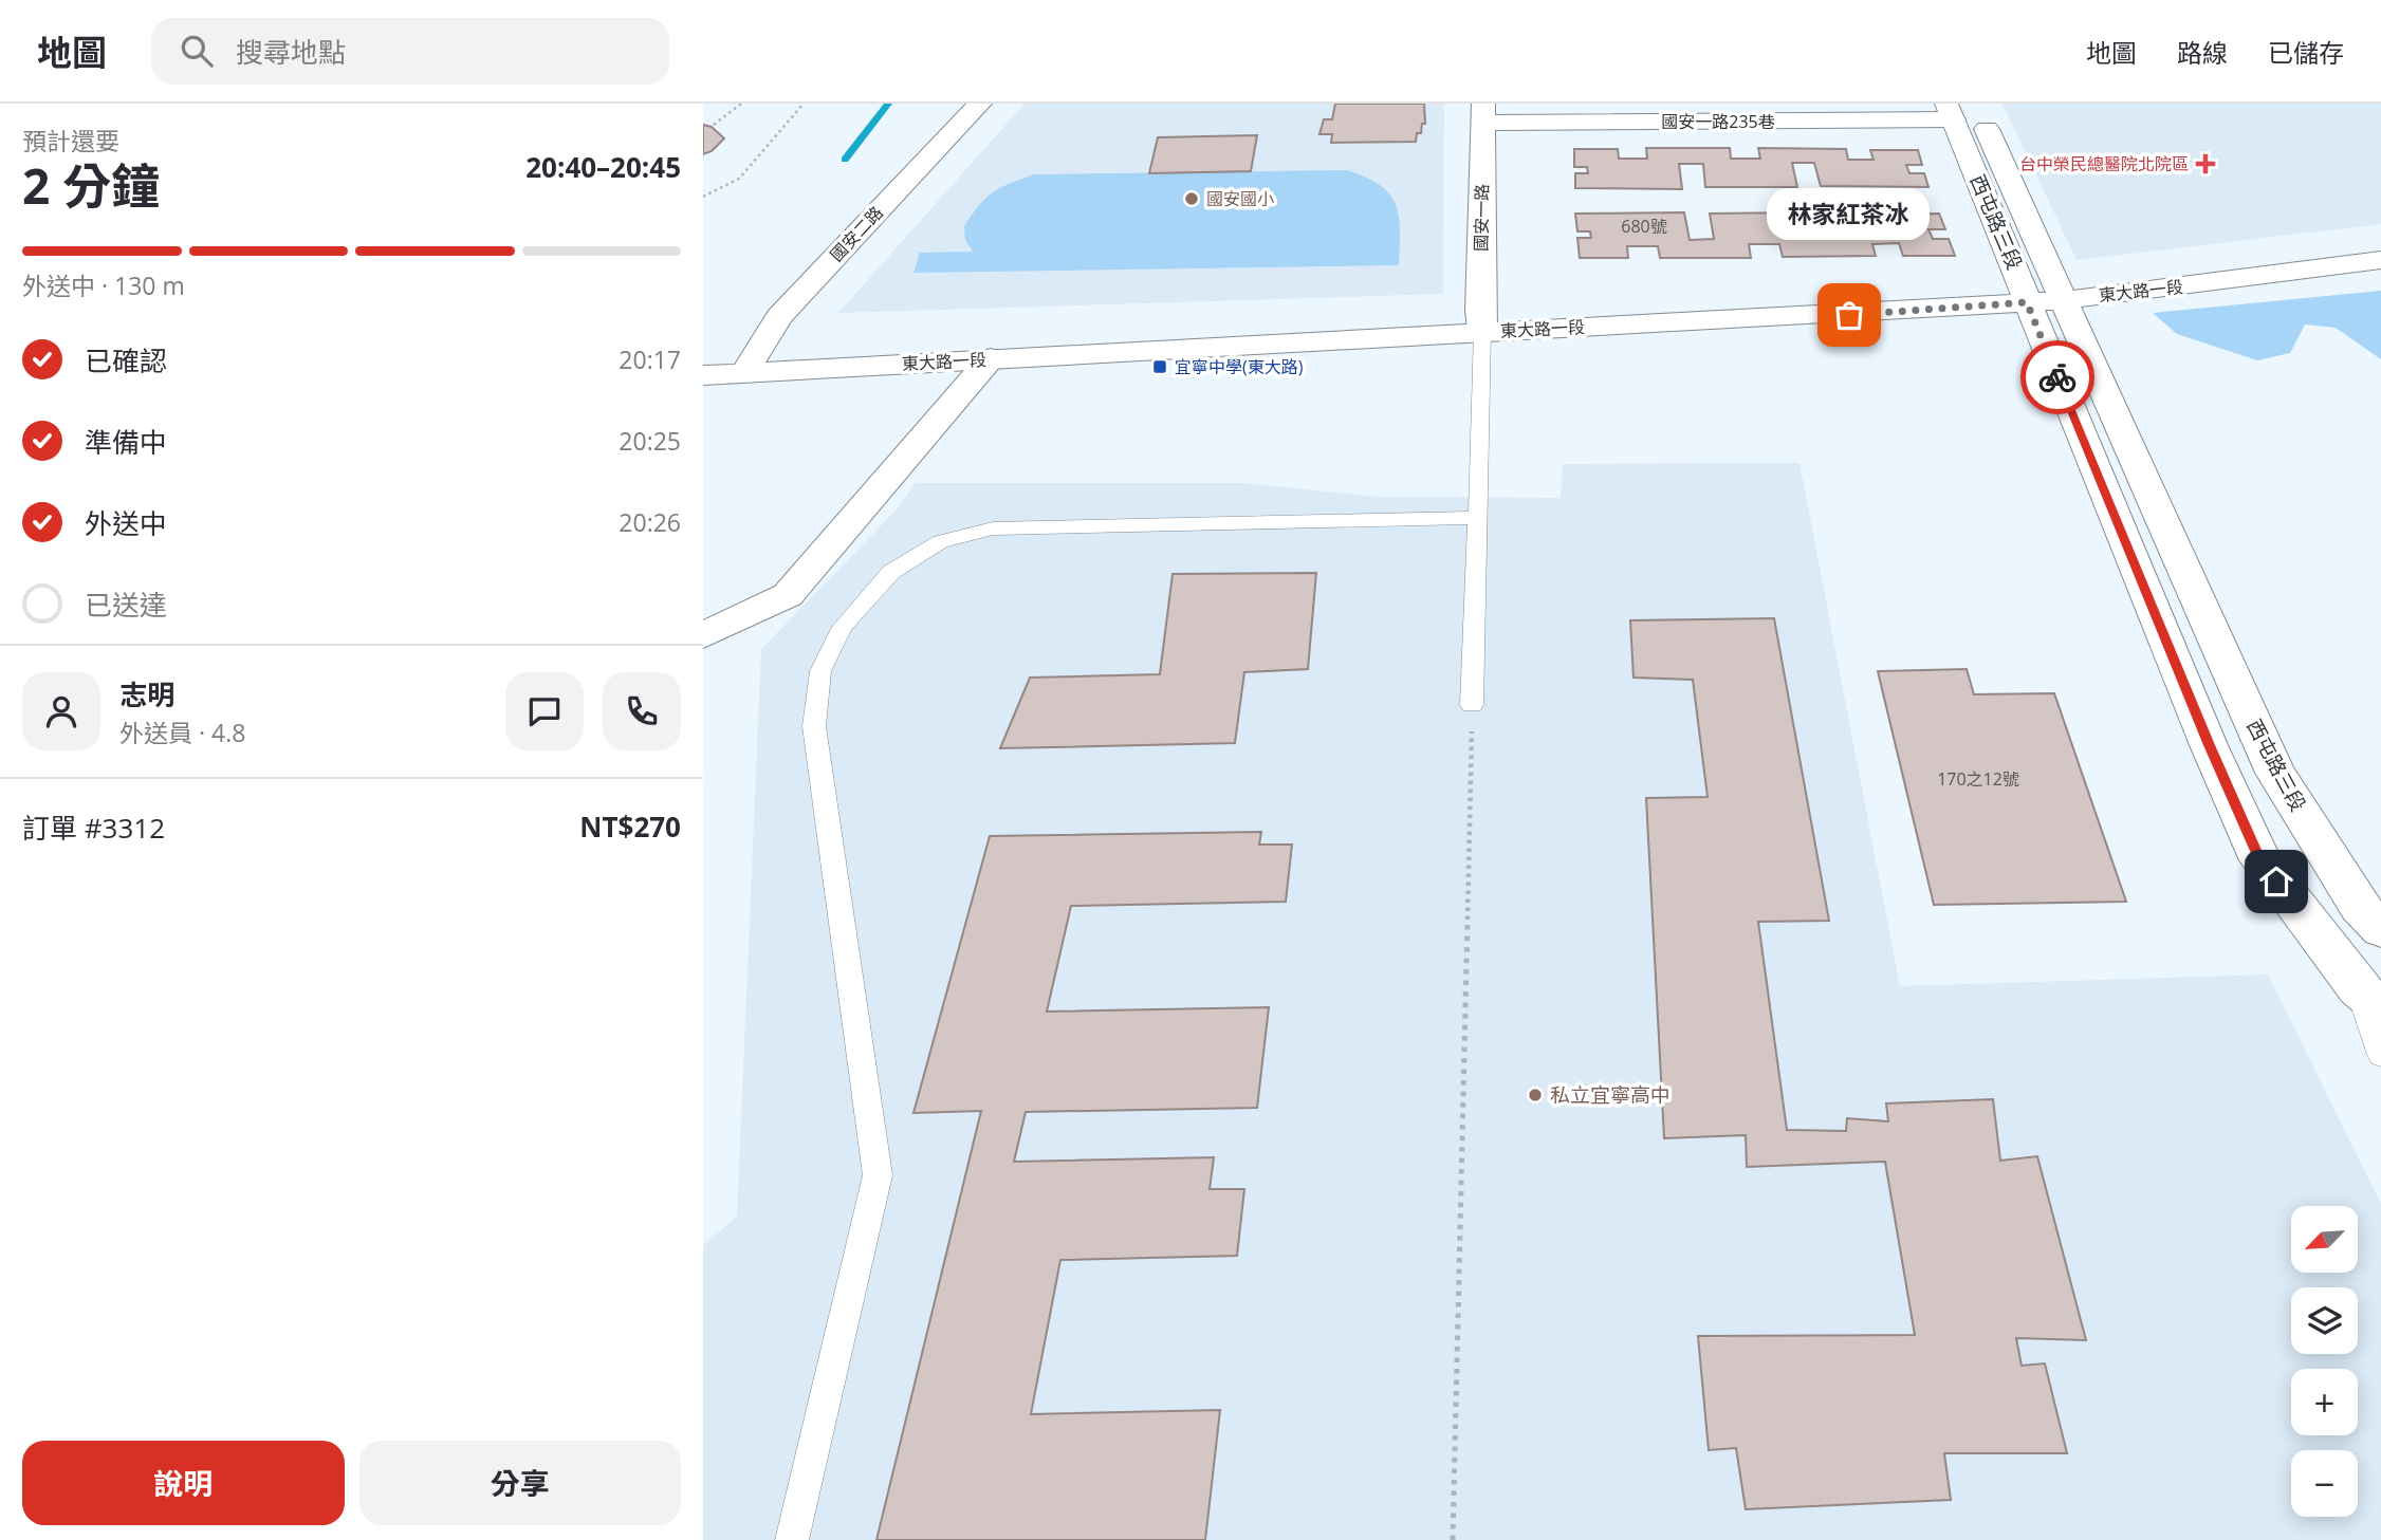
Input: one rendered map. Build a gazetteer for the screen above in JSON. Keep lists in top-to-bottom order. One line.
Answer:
{"streets":{"street":["國安一路235巷","國安一路","西屯路三段","國安二路","東大路一段"]},"crossings":[["國安一路235巷","國安一路"],["國安一路235巷","西屯路三段"],["國安一路","東大路一段"],["西屯路三段","東大路一段"],["國安二路","東大路一段"]],"places":{"health":["台中榮民總醫院北院區"],"other":["國安國小","林家紅茶冰","私立宜寧高中"],"transit":["宜寧中學(東大路)"]},"house_numbers":["680號","170之12號"],"north":"bottom left","page":{"header":"地圖","search":"搜尋地點","nav":["地圖","路線","已儲存"],"heading":["2 分鐘","預計還要","20:40–20:45"],"panel":["志明","外送員 · 4.8","訂單 #3312","NT$270"],"bubble":"林家紅茶冰","bar":"外送中 · 130 m","list":[["已確認","20:17"],["準備中","20:25"],["外送中","20:26"],"已送達"],"map_buttons":["+","−"],"buttons":["說明","分享"]}}
